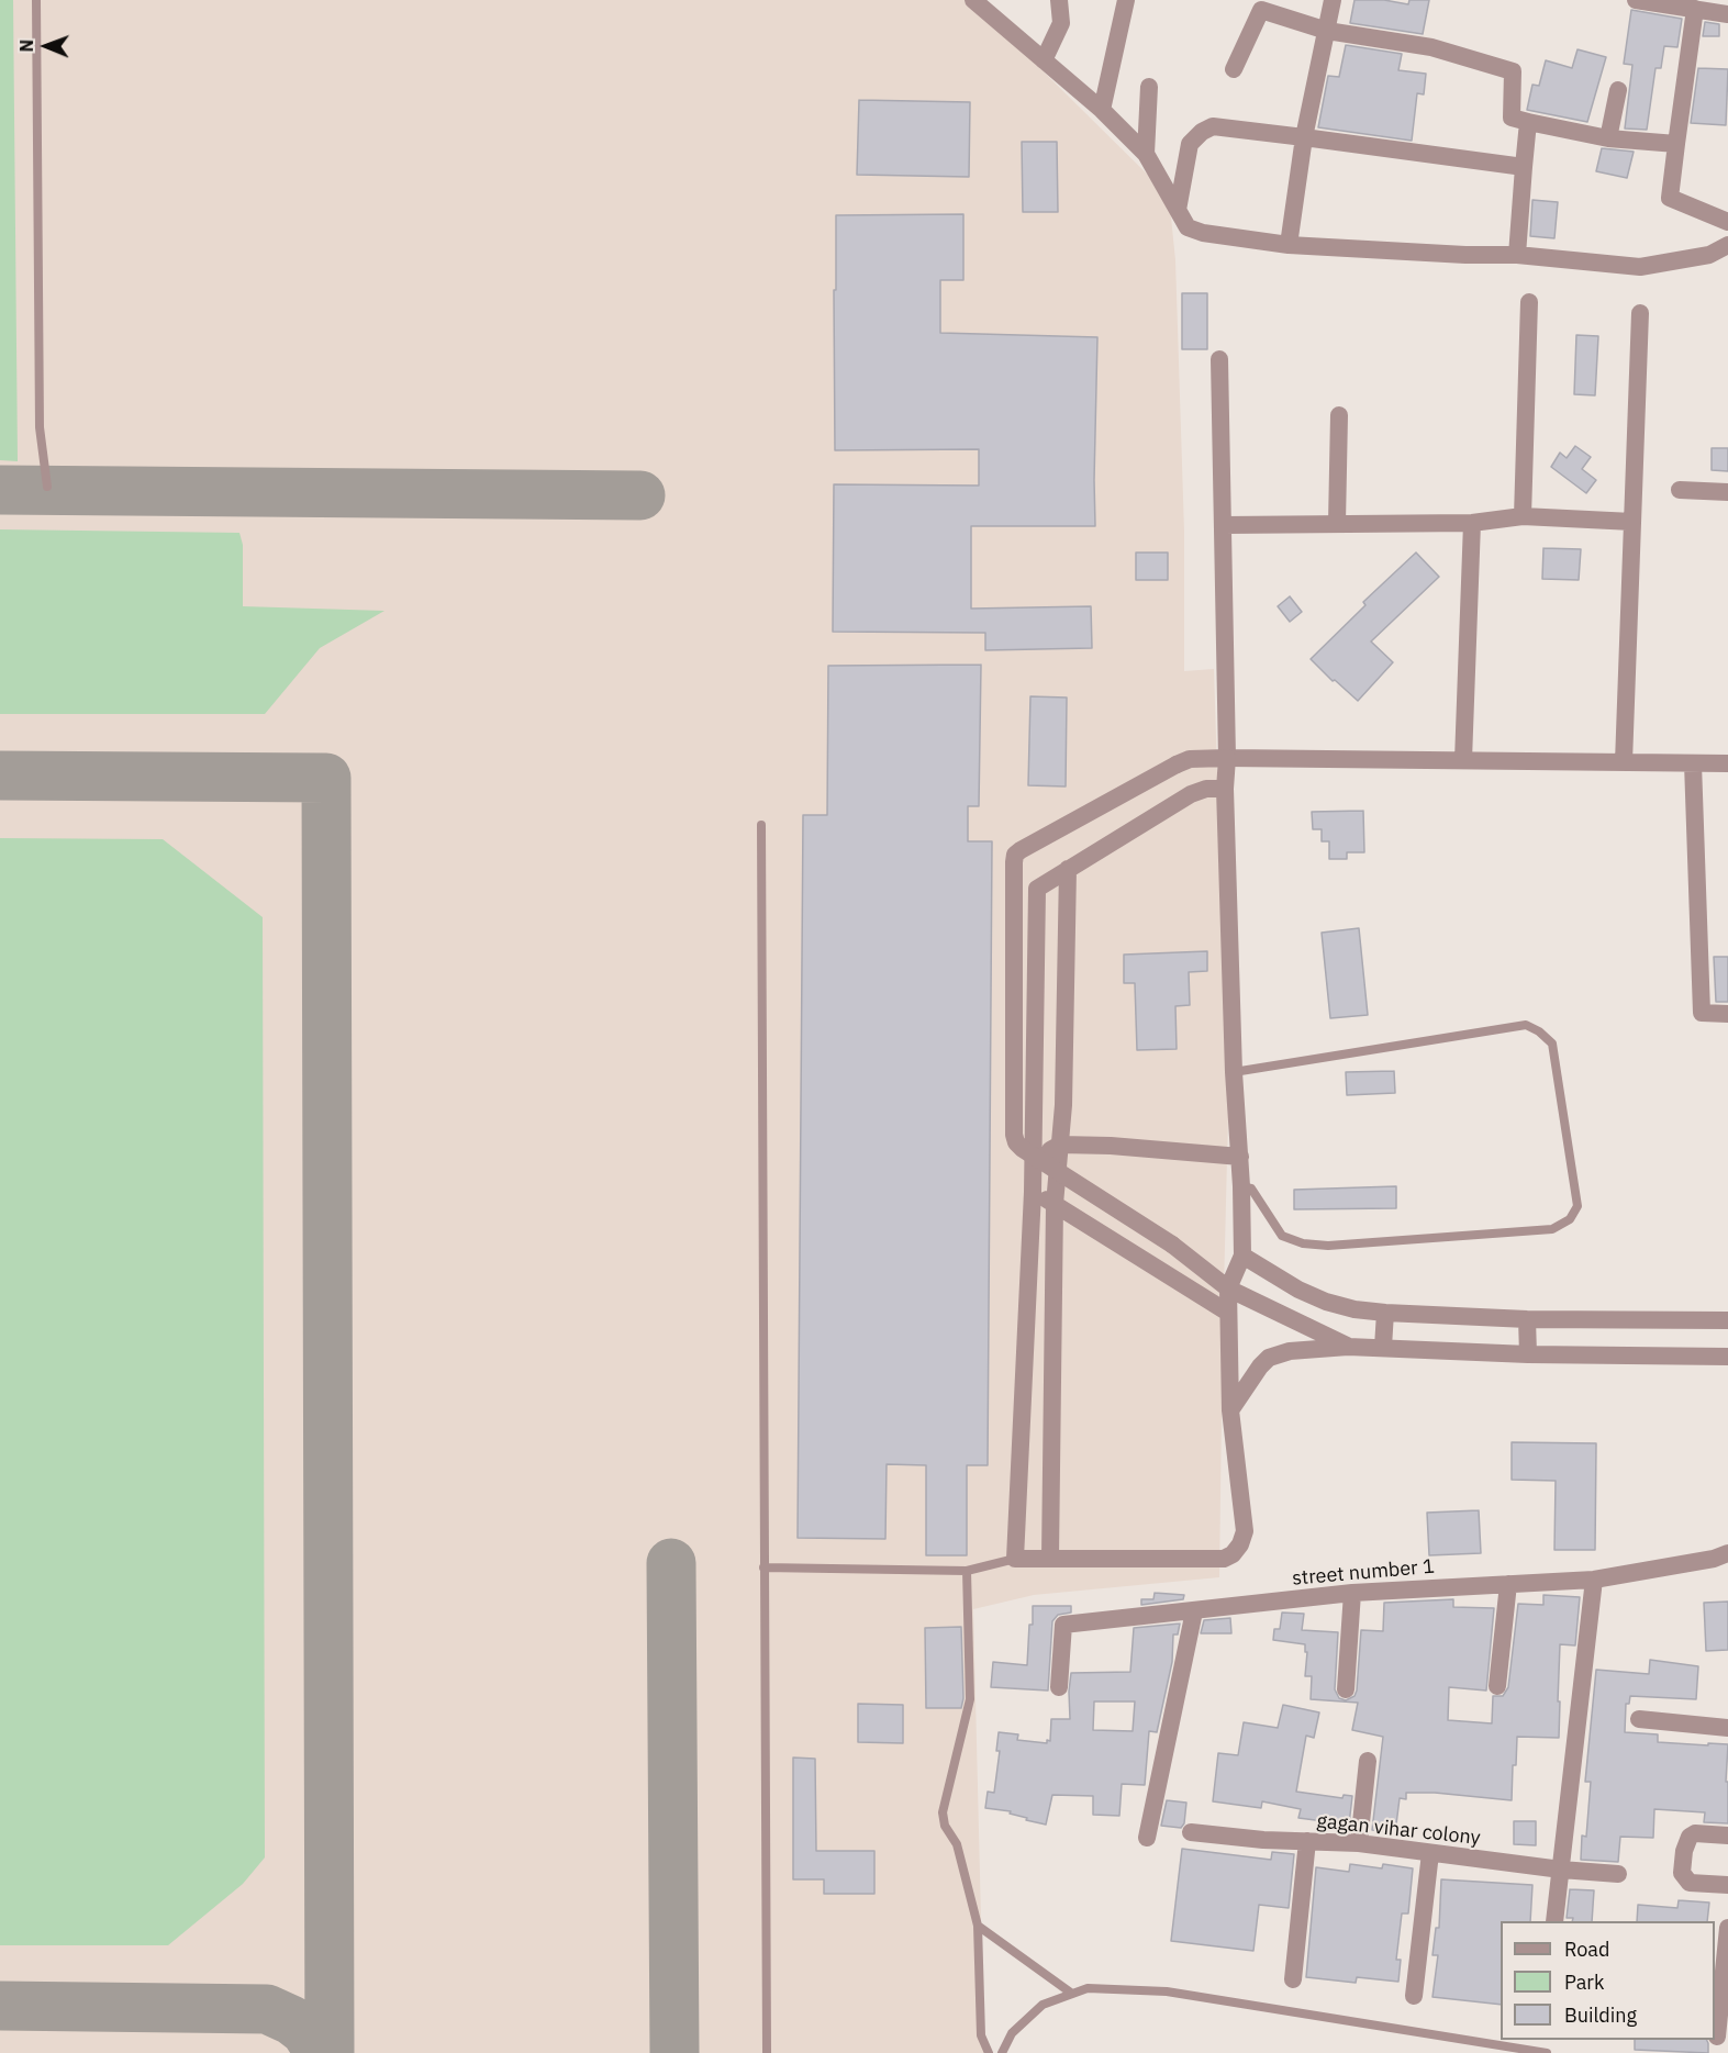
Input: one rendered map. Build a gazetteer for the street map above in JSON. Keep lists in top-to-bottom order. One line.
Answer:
{"streets":{"street":["street number 1","gagan vihar colony"]},"legend":["Road","Park","Building"],"north":"left"}
